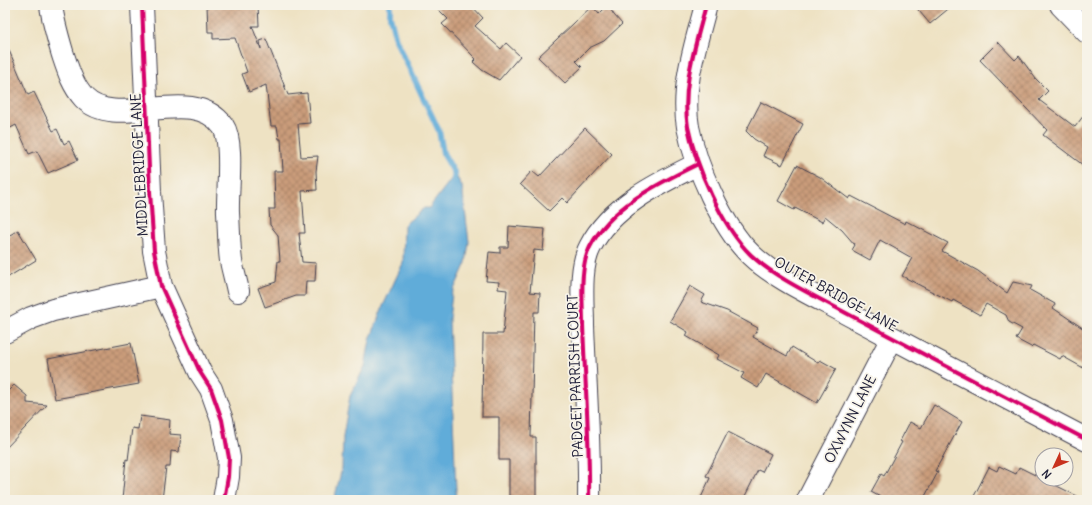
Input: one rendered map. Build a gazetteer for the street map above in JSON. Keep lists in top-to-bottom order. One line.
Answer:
{"streets":{"street":["MIDDLEBRIDGE LANE","OUTER BRIDGE LANE","PADGET PARRISH COURT","OXWYNN LANE"]},"crossings":[["OUTER BRIDGE LANE","PADGET PARRISH COURT"],["OUTER BRIDGE LANE","OXWYNN LANE"]],"north":"bottom left"}
